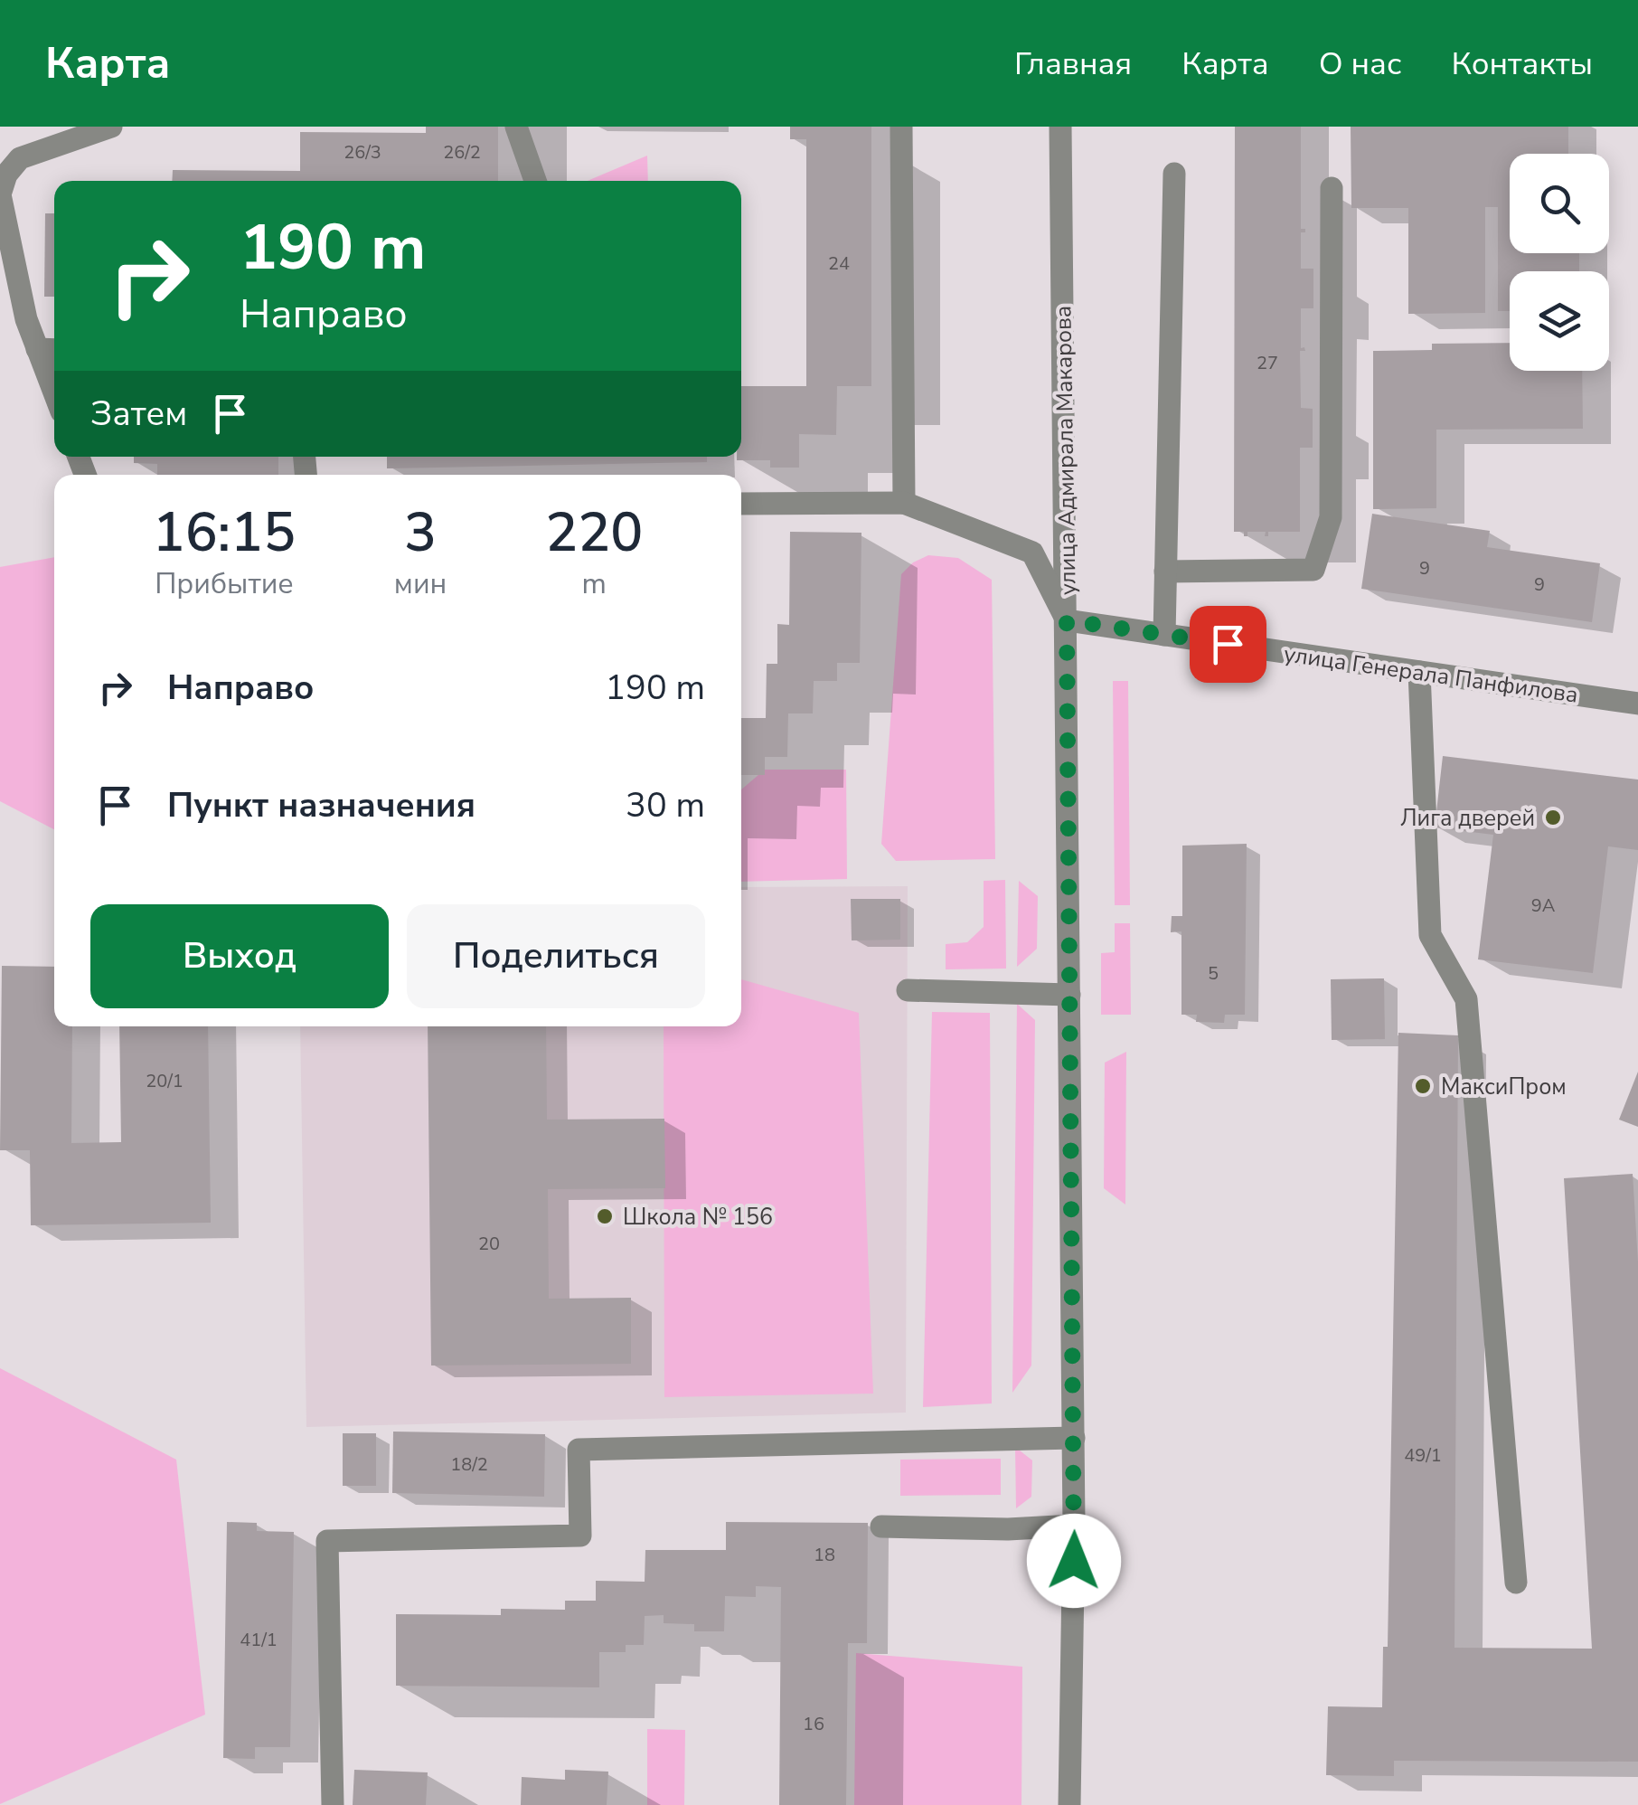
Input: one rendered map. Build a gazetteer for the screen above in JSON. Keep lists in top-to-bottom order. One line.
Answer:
{"streets":{"street":["улица Адмирала Макарова","улица Генерала Панфилова"]},"crossings":[["улица Адмирала Макарова","улица Генерала Панфилова"]],"places":["Лига дверей","МаксиПром","Школа № 156"],"house_numbers":["26/3","26/2","24","27","9","9","9А","5","20/1","20","49/1","18/2","18","41/1","16"],"page":{"header":"Карта","nav":["Главная","Карта","О нас","Контакты"],"turn":["190 m","Направо"],"then":"Затем","eta":["16:15","Прибытие","3","мин","220","m"],"list":[{"name":"Направо","value":"190 m"},{"name":"Пункт назначения","value":"30 m"}],"buttons":["Выход","Поделиться"]}}
